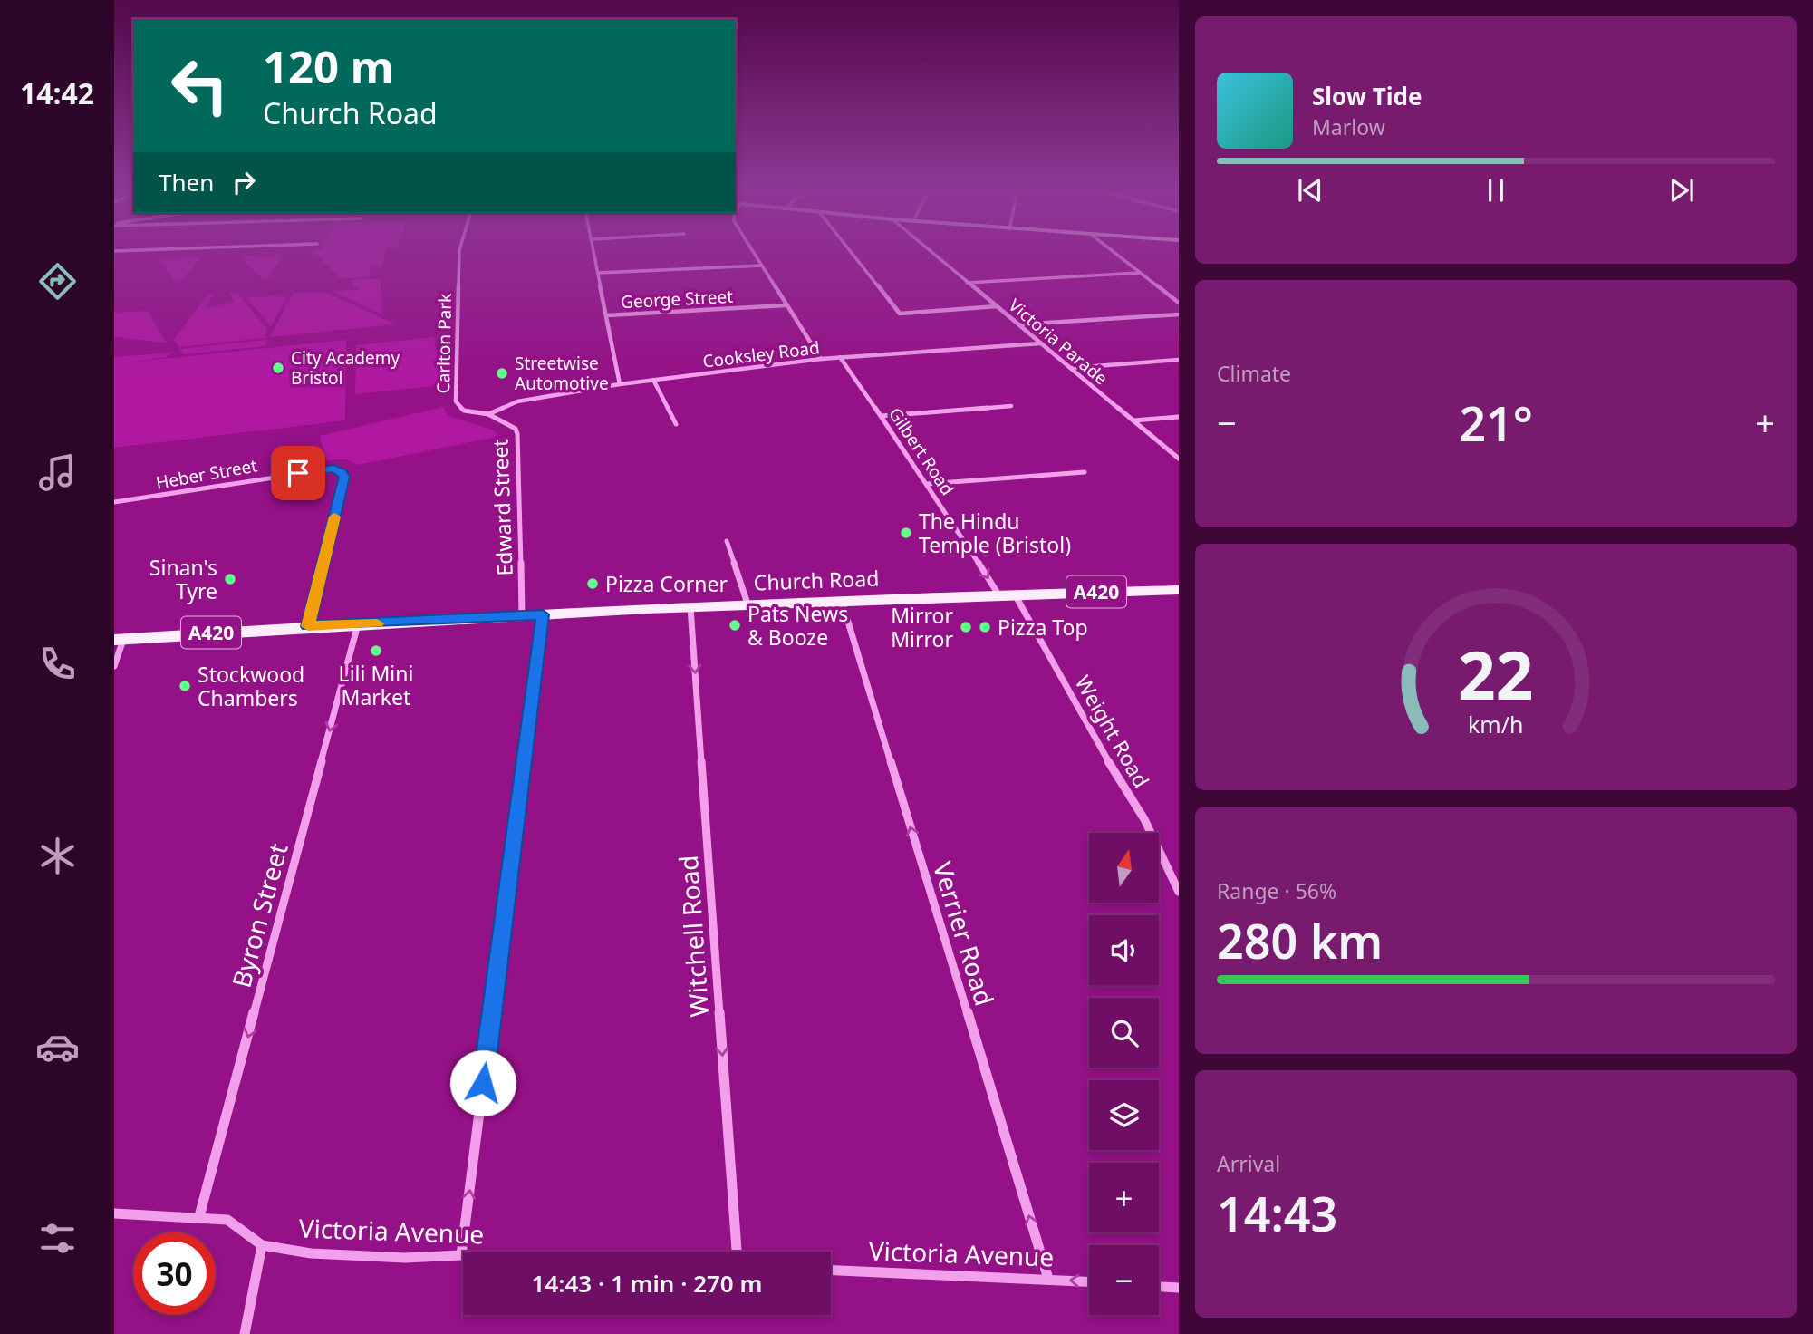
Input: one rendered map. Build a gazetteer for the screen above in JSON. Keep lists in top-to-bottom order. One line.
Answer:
{"streets":{"main road":["Church Road","A420"],"street":["George Street","Victoria Parade","Carlton Park","Cooksley Road","Gilbert Road","Heber Street","Edward Street","Weight Road","Byron Street","Verrier Road","Witchell Road","Victoria Avenue"]},"crossings":[["Victoria Parade","Cooksley Road"],["Carlton Park","Cooksley Road"],["Carlton Park","Edward Street"],["Cooksley Road","Gilbert Road"],["Cooksley Road","Edward Street"],["Gilbert Road","Church Road"],["Heber Street","Church Road"],["Edward Street","Church Road"],["Church Road","Weight Road"],["Church Road","Byron Street"],["Church Road","Verrier Road"],["Church Road","Witchell Road"],["Byron Street","Victoria Avenue"],["Verrier Road","Victoria Avenue"]],"one_way":["Gilbert Road","Byron Street","Verrier Road","Witchell Road"],"places":["City Academy Bristol","Streetwise Automotive","The Hindu Temple (Bristol)","Sinan's Tyre","Pizza Corner","Pats News & Booze","Mirror Mirror","Pizza Top","Lili Mini Market","Stockwood Chambers"],"north":"top","page":{"tabs":"14:42","turn":["120 m","Church Road"],"song":["Slow Tide","Marlow"],"then":"Then","tile":["Climate",["Range · 56%","280 km"],["Arrival","14:43"]],"heat":["−","21°","+"],"map_buttons":["+","−"],"limit":"30","trip":"14:43 · 1 min · 270 m","gauge":["22","km/h"]}}
